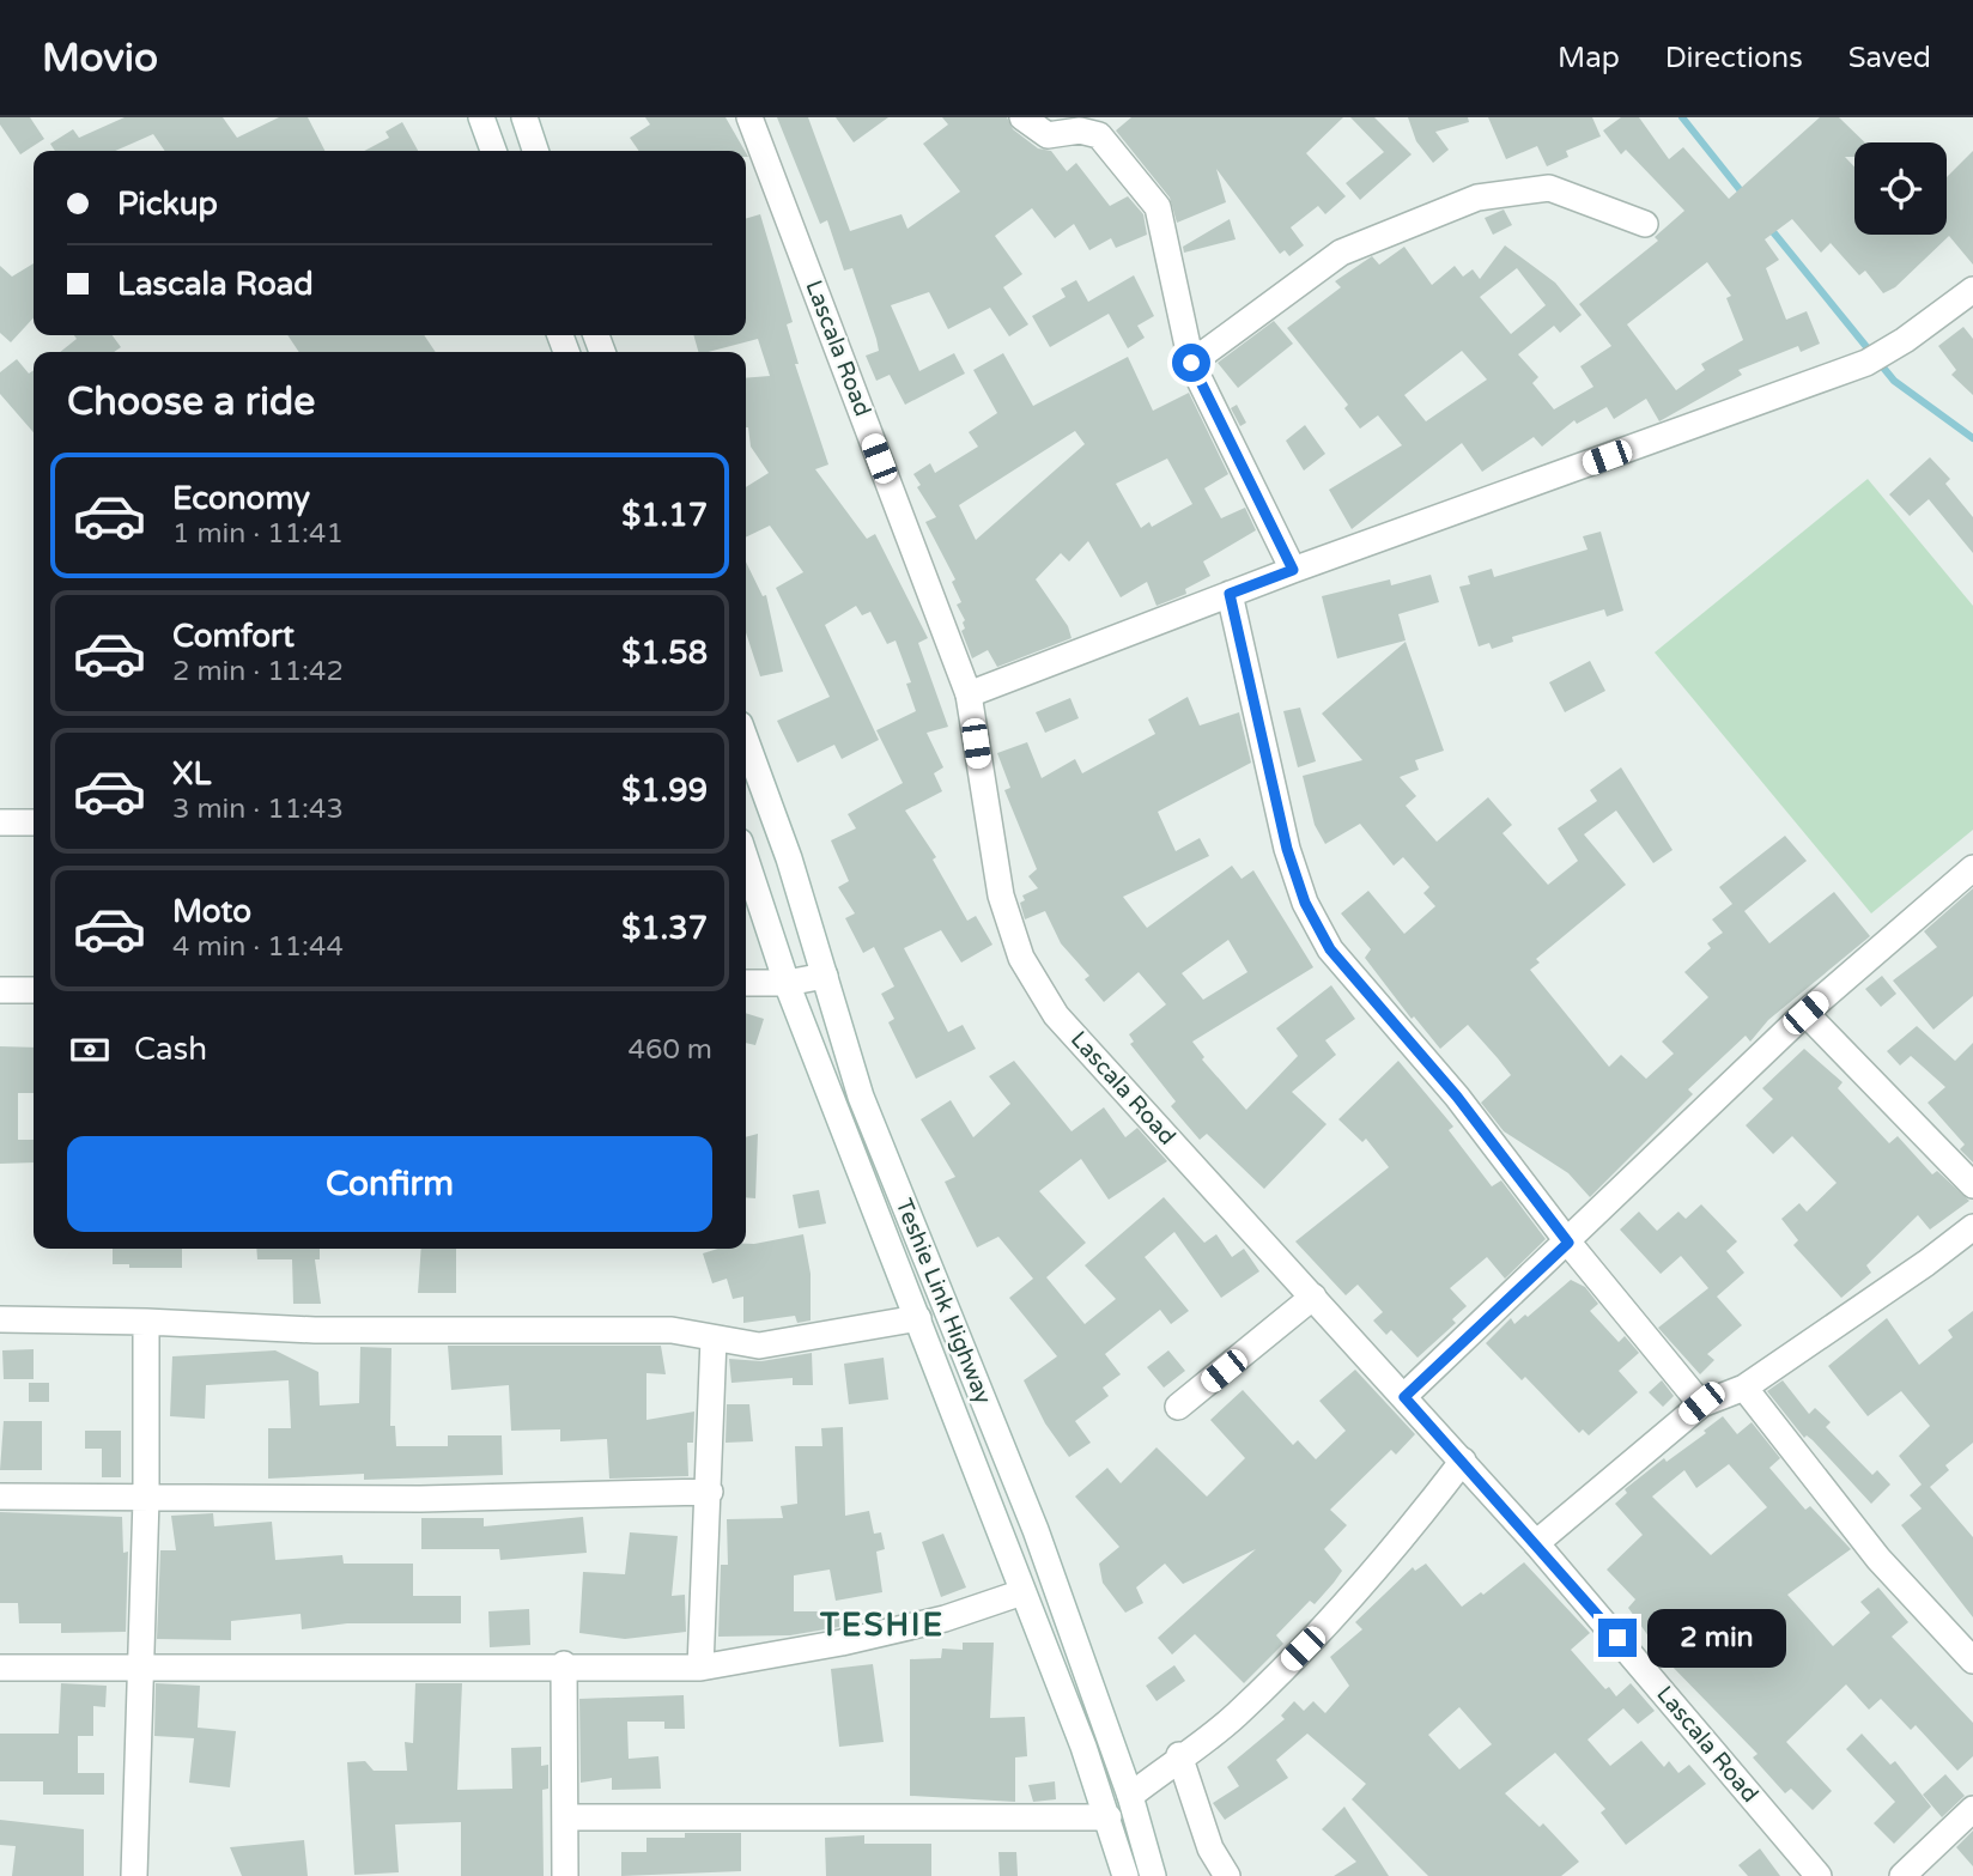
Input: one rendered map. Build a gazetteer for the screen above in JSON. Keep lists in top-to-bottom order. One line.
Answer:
{"streets":{"street":["Lascala Road","Teshie Link Highway"]},"districts":["TESHIE"],"page":{"header":"Movio","nav":["Map","Directions","Saved"],"banner":["Pickup","Lascala Road"],"heading":"Choose a ride","list":[{"name":"Economy","note":"1 min · 11:41","value":"$1.17"},{"name":"Comfort","note":"2 min · 11:42","value":"$1.58"},{"name":"XL","note":"3 min · 11:43","value":"$1.99"},{"name":"Moto","note":"4 min · 11:44","value":"$1.37"}],"pay":["Cash","460 m"],"buttons":"Confirm","bubble":"2 min"}}
